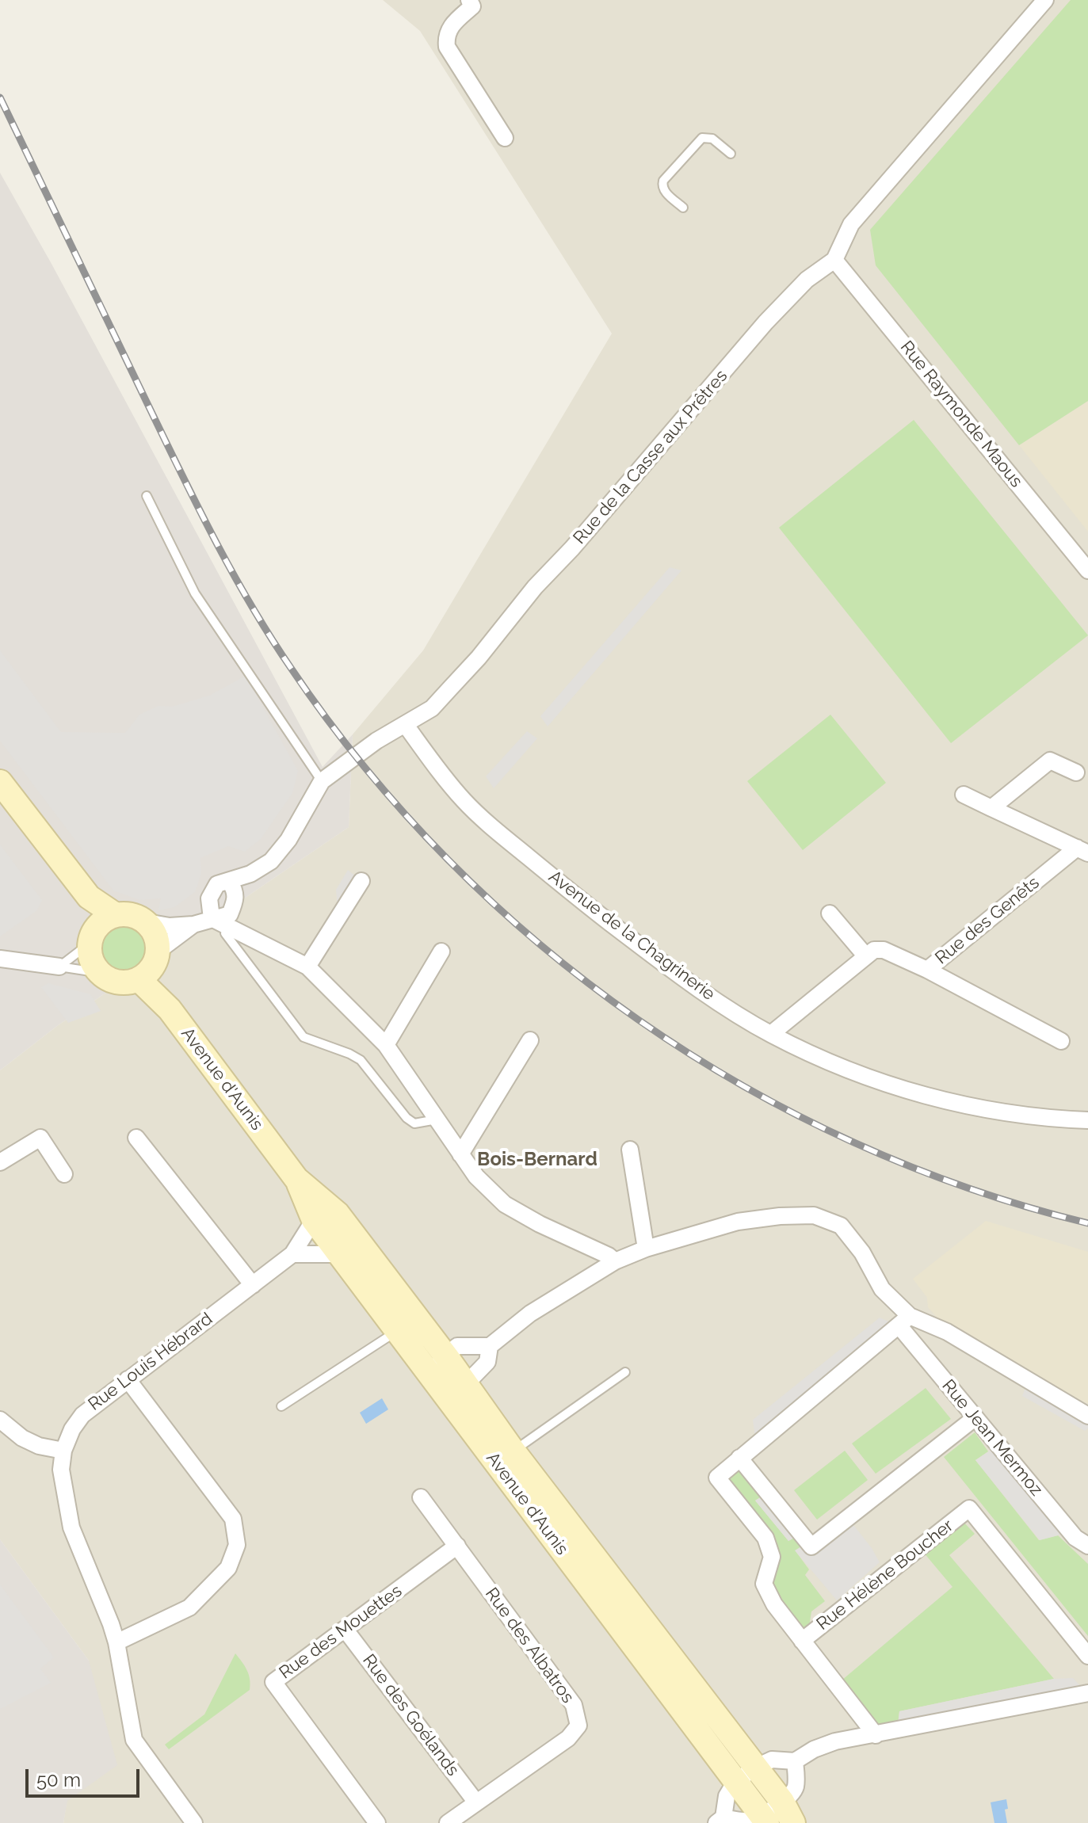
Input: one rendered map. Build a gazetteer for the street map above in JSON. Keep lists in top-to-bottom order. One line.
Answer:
{"streets":{"main road":["Avenue d'Aunis"],"street":["Rue Raymonde Maous","Rue de la Casse aux Prêtres","Rue des Genêts","Avenue de la Chagrinerie","Rue Louis Hébrard","Rue Jean Mermoz","Rue Hélène Boucher","Rue des Mouettes","Rue des Albatros","Rue des Goélands"]},"crossings":[["Rue Raymonde Maous","Rue de la Casse aux Prêtres"],["Rue de la Casse aux Prêtres","Avenue de la Chagrinerie"],["Avenue d'Aunis","Rue Louis Hébrard"],["Rue des Mouettes","Rue des Albatros"],["Rue des Mouettes","Rue des Goélands"],["Rue des Albatros","Rue des Goélands"]],"districts":["Bois-Bernard"],"scale_bar":"50 m"}
